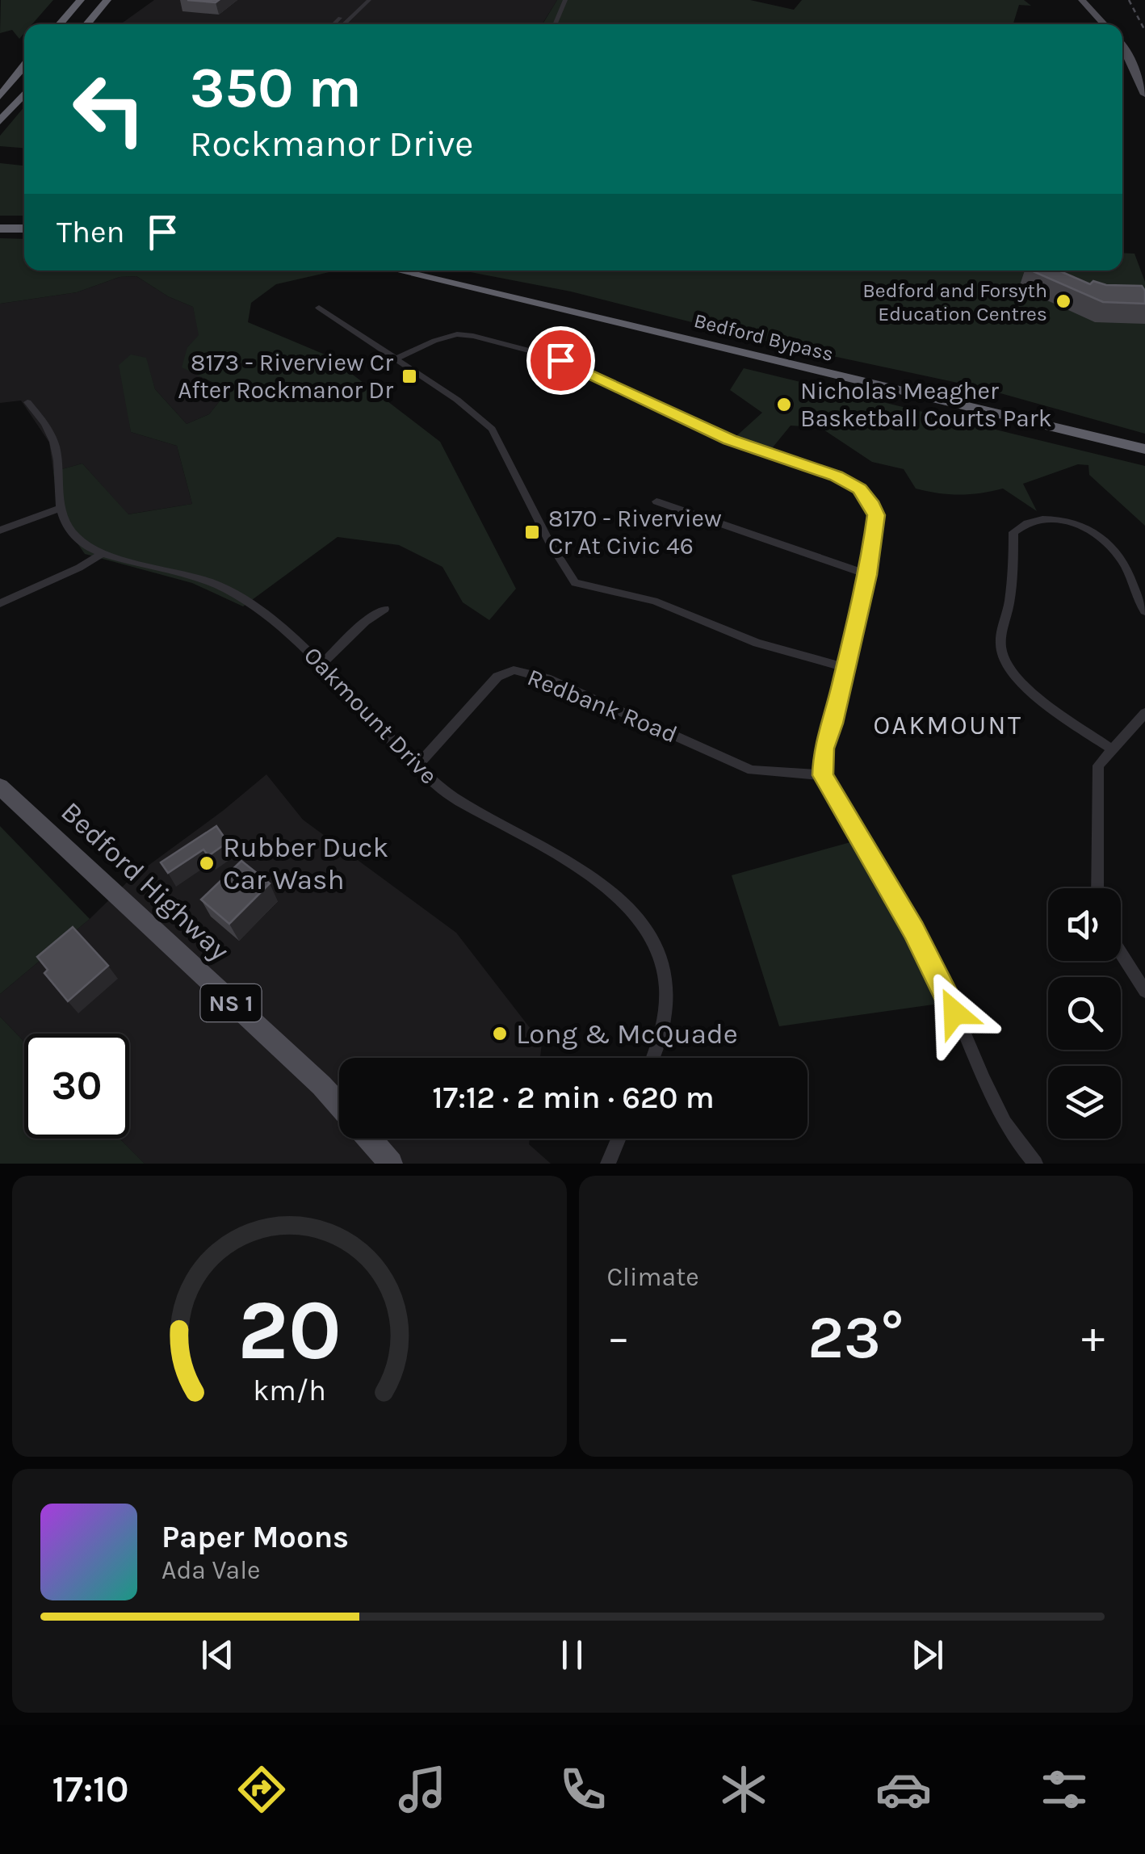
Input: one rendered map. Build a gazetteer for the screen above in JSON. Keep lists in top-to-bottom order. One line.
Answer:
{"streets":{"highway":["Bedford Bypass"],"main road":["Bedford Highway","NS 1"],"street":["Redbank Road","Oakmount Drive"]},"crossings":[["Redbank Road","Oakmount Drive"]],"districts":["OAKMOUNT"],"places":{"other":["Bedford and Forsyth Education Centres","Nicholas Meagher Basketball Courts Park","Rubber Duck Car Wash","Long & McQuade"],"transit":["8173 - Riverview Cr After Rockmanor Dr","8170 - Riverview Cr At Civic 46"]},"page":{"turn":["350 m","Rockmanor Drive"],"then":"Then","limit":"30","trip":"17:12 · 2 min · 620 m","tile":"Climate","heat":["−","23°","+"],"song":["Paper Moons","Ada Vale"],"tabs":"17:10","gauge":["20","km/h"]}}
